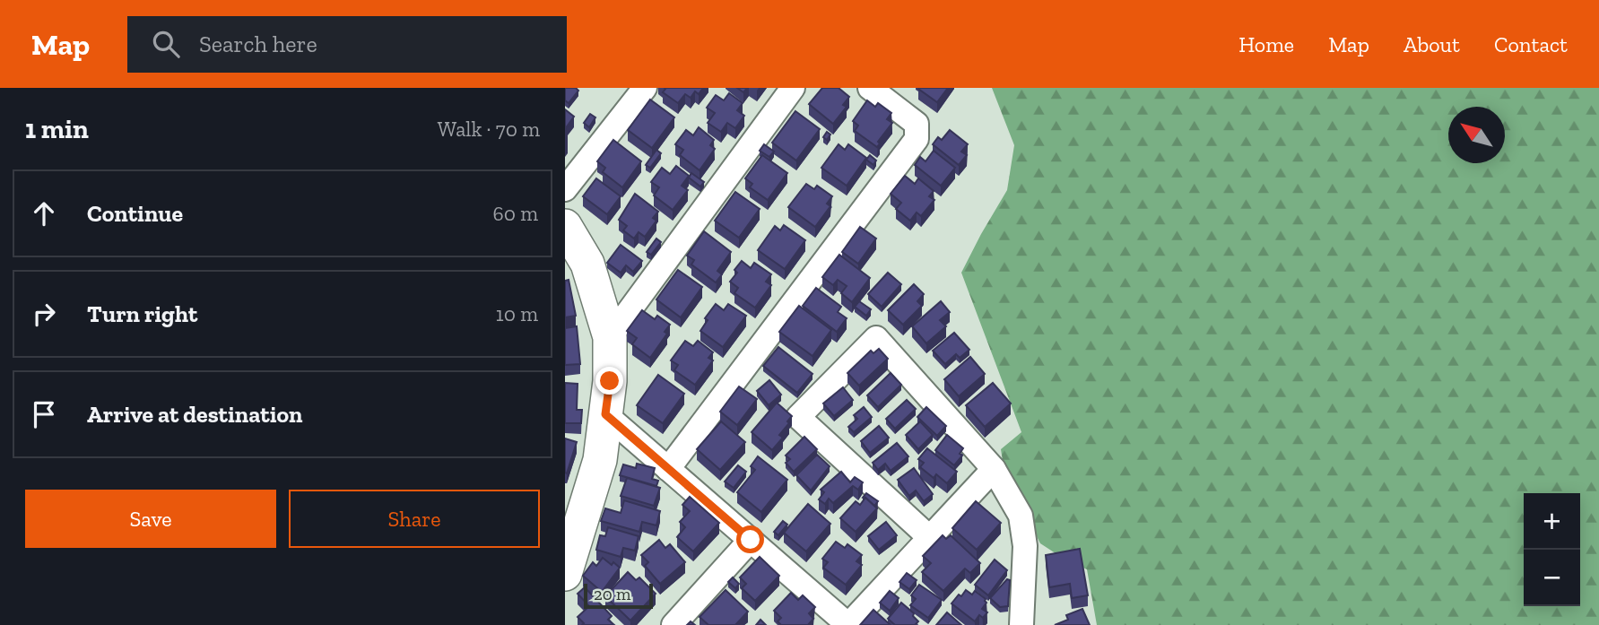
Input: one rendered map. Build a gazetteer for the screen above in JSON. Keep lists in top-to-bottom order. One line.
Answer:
{"scale_bar":"20 m","north":"top left","page":{"header":"Map","search":"Search here","nav":["Home","Map","About","Contact"],"heading":["1 min","Walk · 70 m"],"list":[["Continue","60 m"],["Turn right","10 m"],"Arrive at destination"],"buttons":["Save","Share"],"map_buttons":["+","−"],"scale":"20 m"}}
